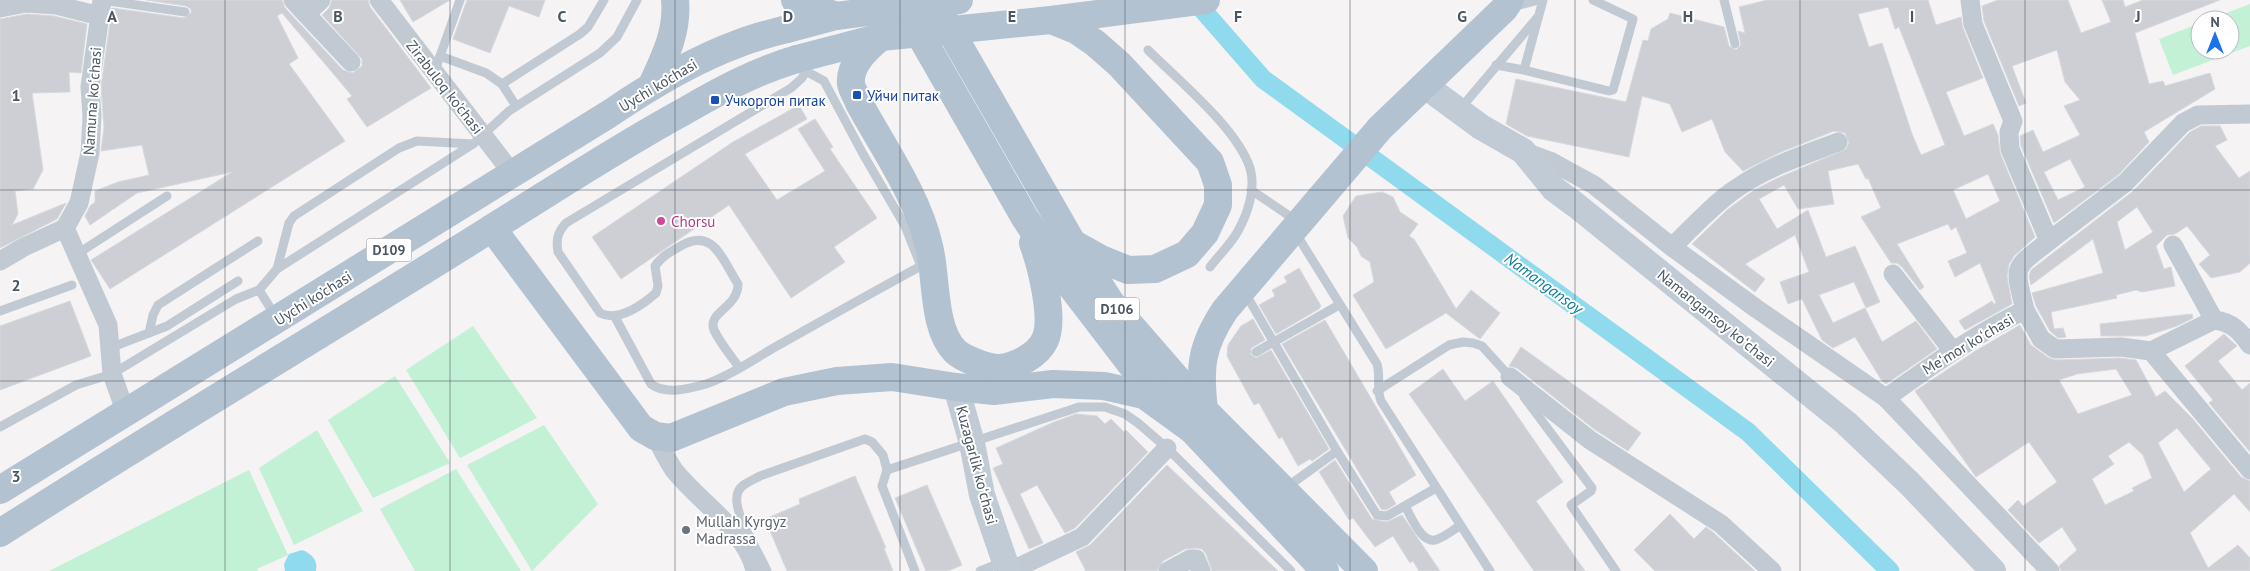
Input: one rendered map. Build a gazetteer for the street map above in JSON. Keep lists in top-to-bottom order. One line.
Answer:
{"streets":{"main road":["Uychi ko’chasi","D109","D106"],"street":["Zirabuloq ko'chasi","Namuna koʻchasi","Namangansoy koʻchasi","Meʻmor koʻchasi","Kuzagarlik koʻchasi"]},"crossings":[["Uychi ko’chasi","Zirabuloq ko'chasi"],["Uychi ko’chasi","D109"]],"water":["Namangansoy"],"places":{"transit":["Уйчи питак","Учкоргон питак"],"other":["Chorsu","Mullah Kyrgyz Madrassa"]},"north":"top","grid":{"columns":["A","B","C","D","E","F","G","H","I","J"],"rows":["1","2","3"]}}
